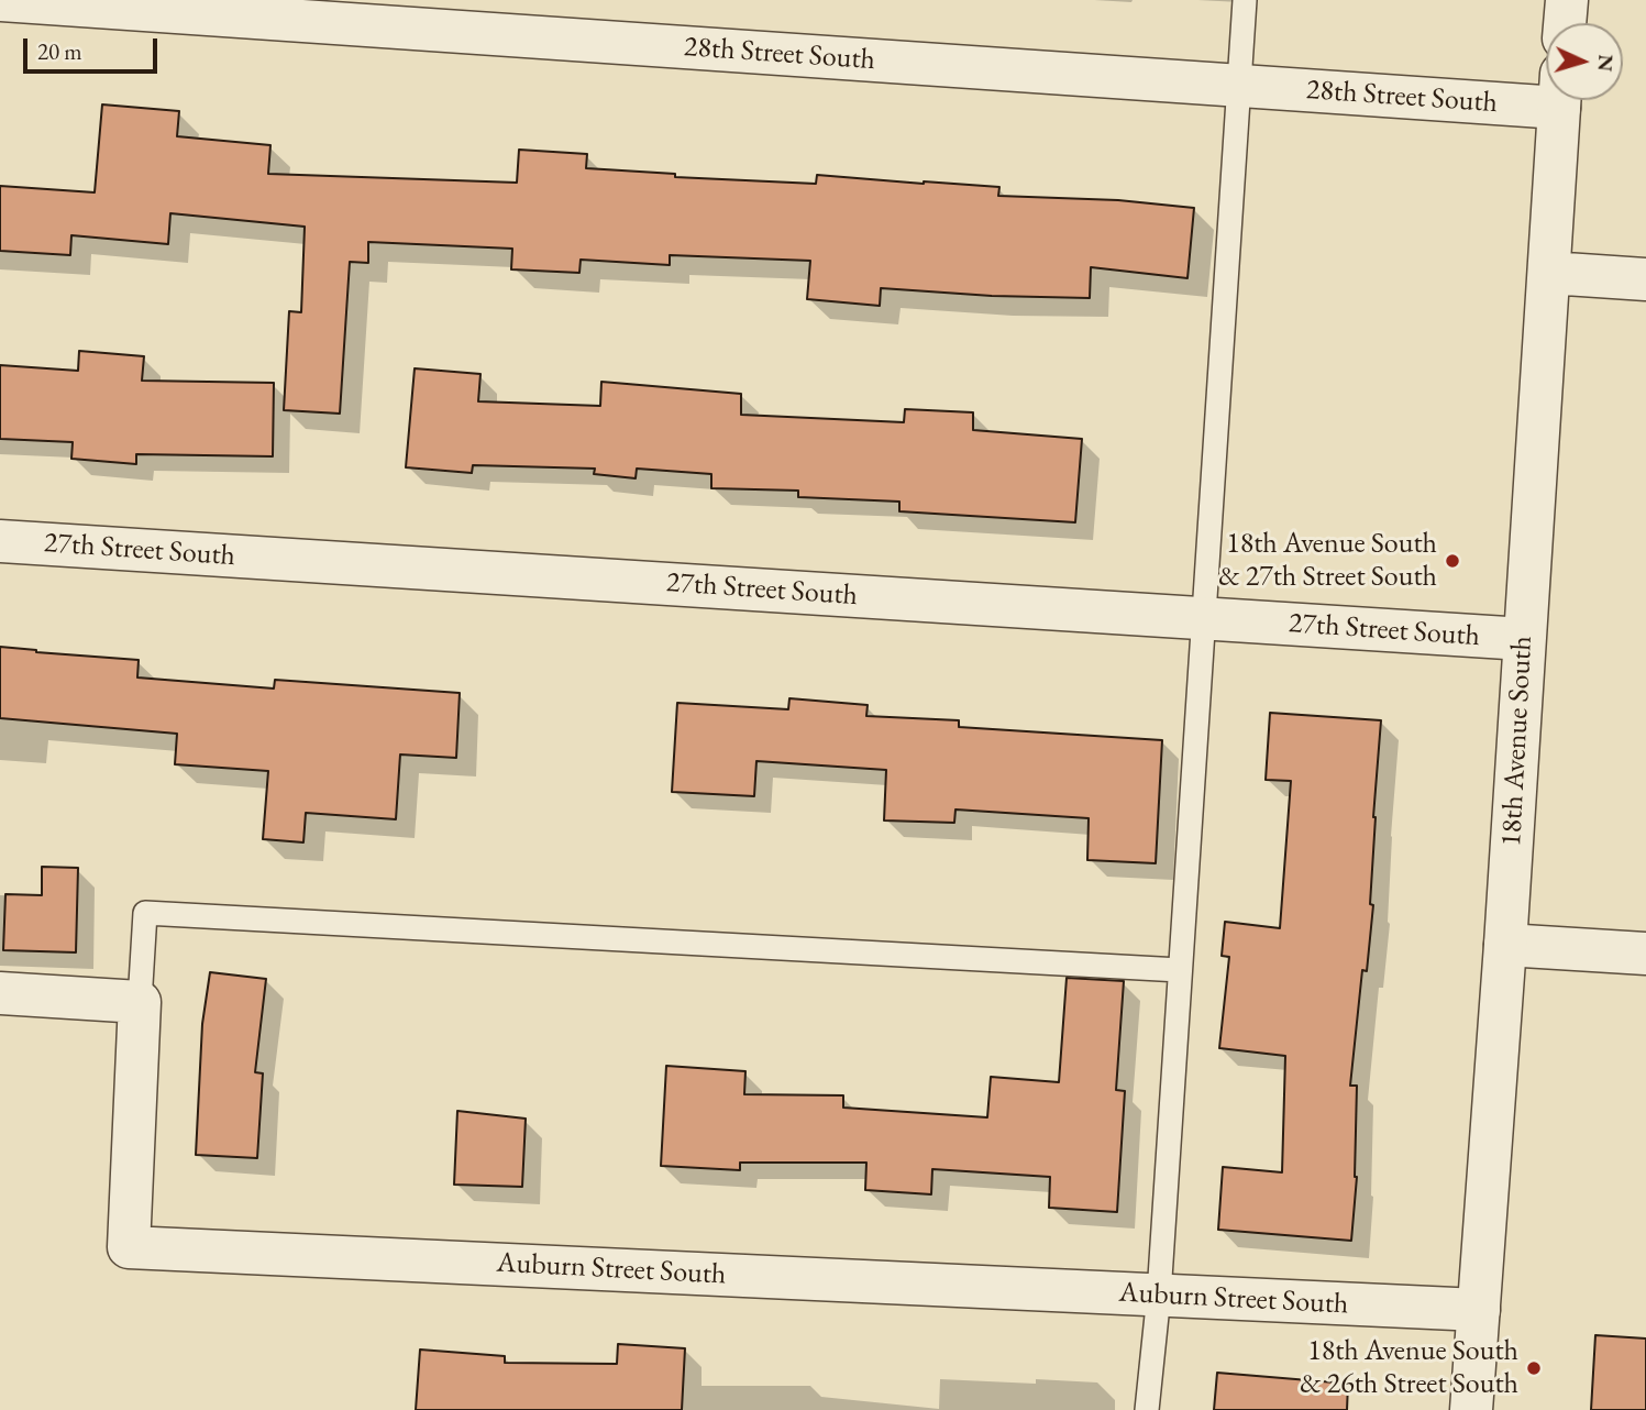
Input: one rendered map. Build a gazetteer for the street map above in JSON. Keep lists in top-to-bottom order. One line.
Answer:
{"streets":{"street":["28th Street South","27th Street South","18th Avenue South","Auburn Street South"]},"crossings":[["27th Street South","18th Avenue South"],["18th Avenue South","Auburn Street South"]],"places":["18th Avenue South & 27th Street South","18th Avenue South & 26th Street South"],"scale_bar":"20 m","north":"right"}
